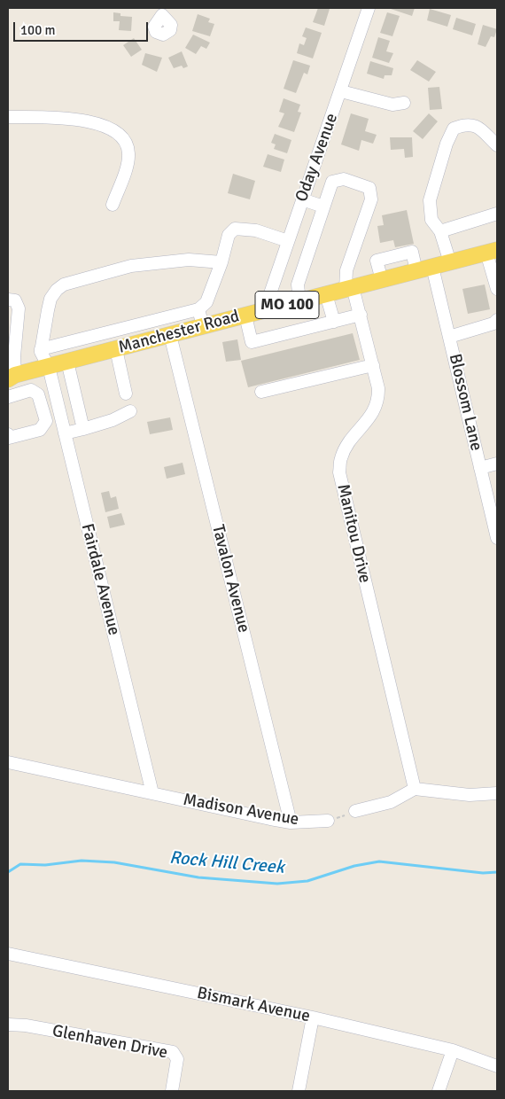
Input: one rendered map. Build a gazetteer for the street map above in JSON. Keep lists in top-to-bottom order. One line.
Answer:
{"streets":{"main road":["MO 100","Manchester Road"],"street":["Oday Avenue","Blossom Lane","Manitou Drive","Tavalon Avenue","Fairdale Avenue","Madison Avenue","Bismark Avenue","Glenhaven Drive"]},"crossings":[["Oday Avenue","Manchester Road"],["Manchester Road","Blossom Lane"],["Manchester Road","Manitou Drive"],["Manchester Road","Tavalon Avenue"],["Manchester Road","Fairdale Avenue"],["Tavalon Avenue","Madison Avenue"],["Fairdale Avenue","Madison Avenue"]],"water":["Rock Hill Creek"],"scale_bar":"100 m"}
